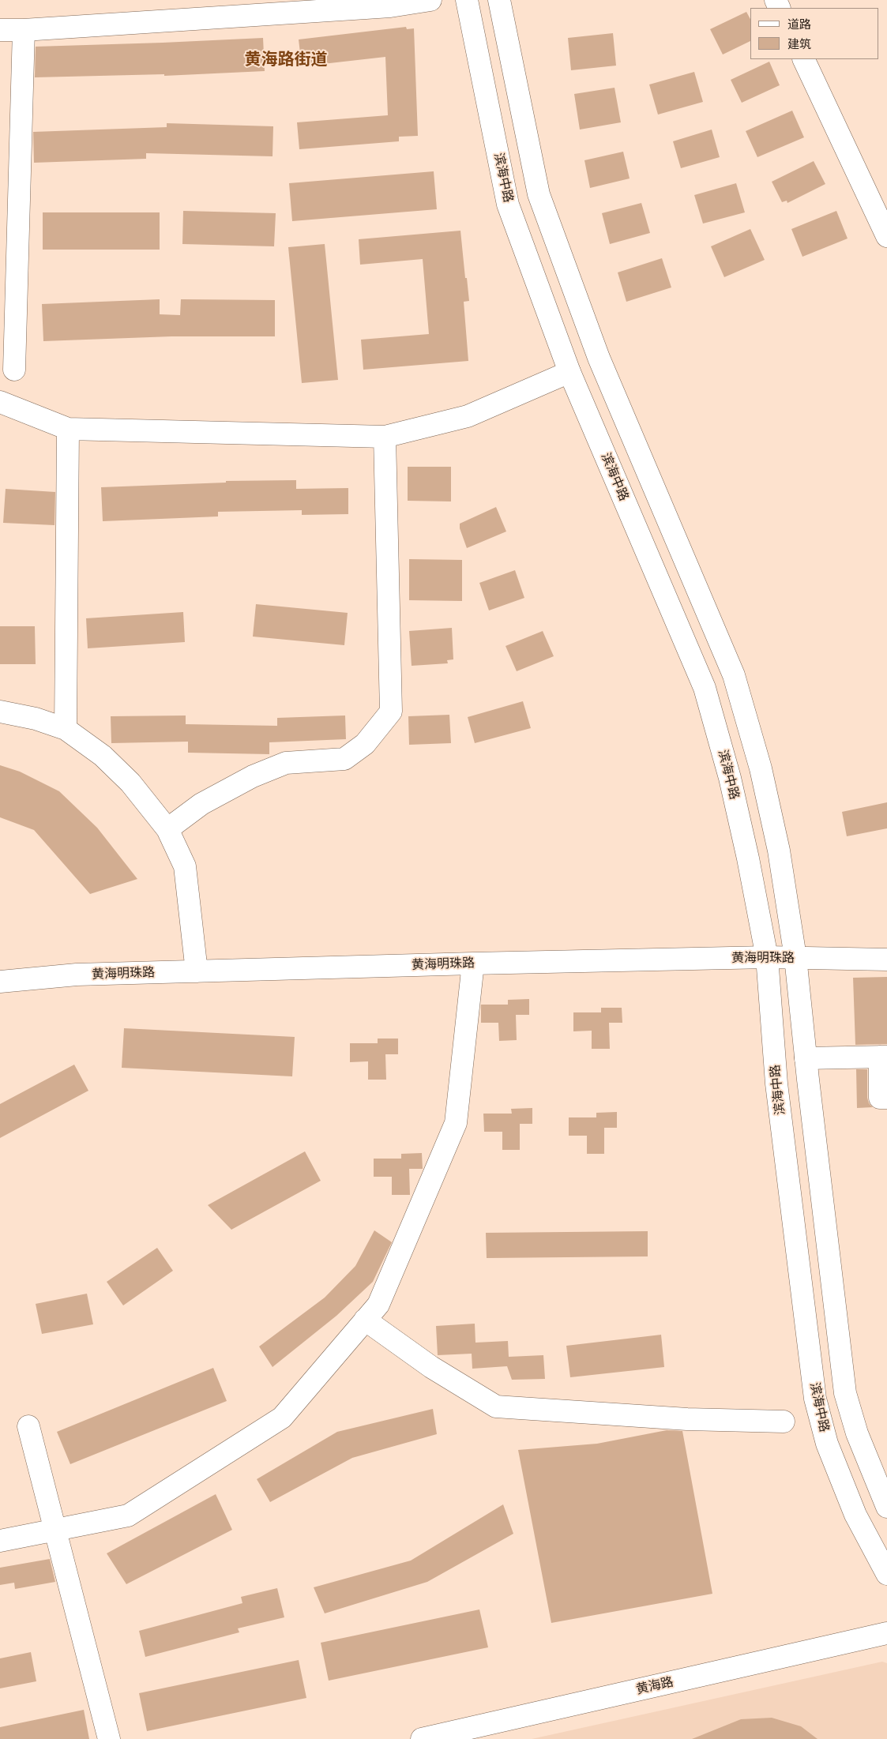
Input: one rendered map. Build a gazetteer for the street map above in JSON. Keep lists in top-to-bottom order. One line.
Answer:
{"streets":{"street":["滨海中路","黄海明珠路","黄海路"]},"crossings":[["滨海中路","黄海明珠路"]],"districts":["黄海路街道"],"legend":["道路","建筑"]}
